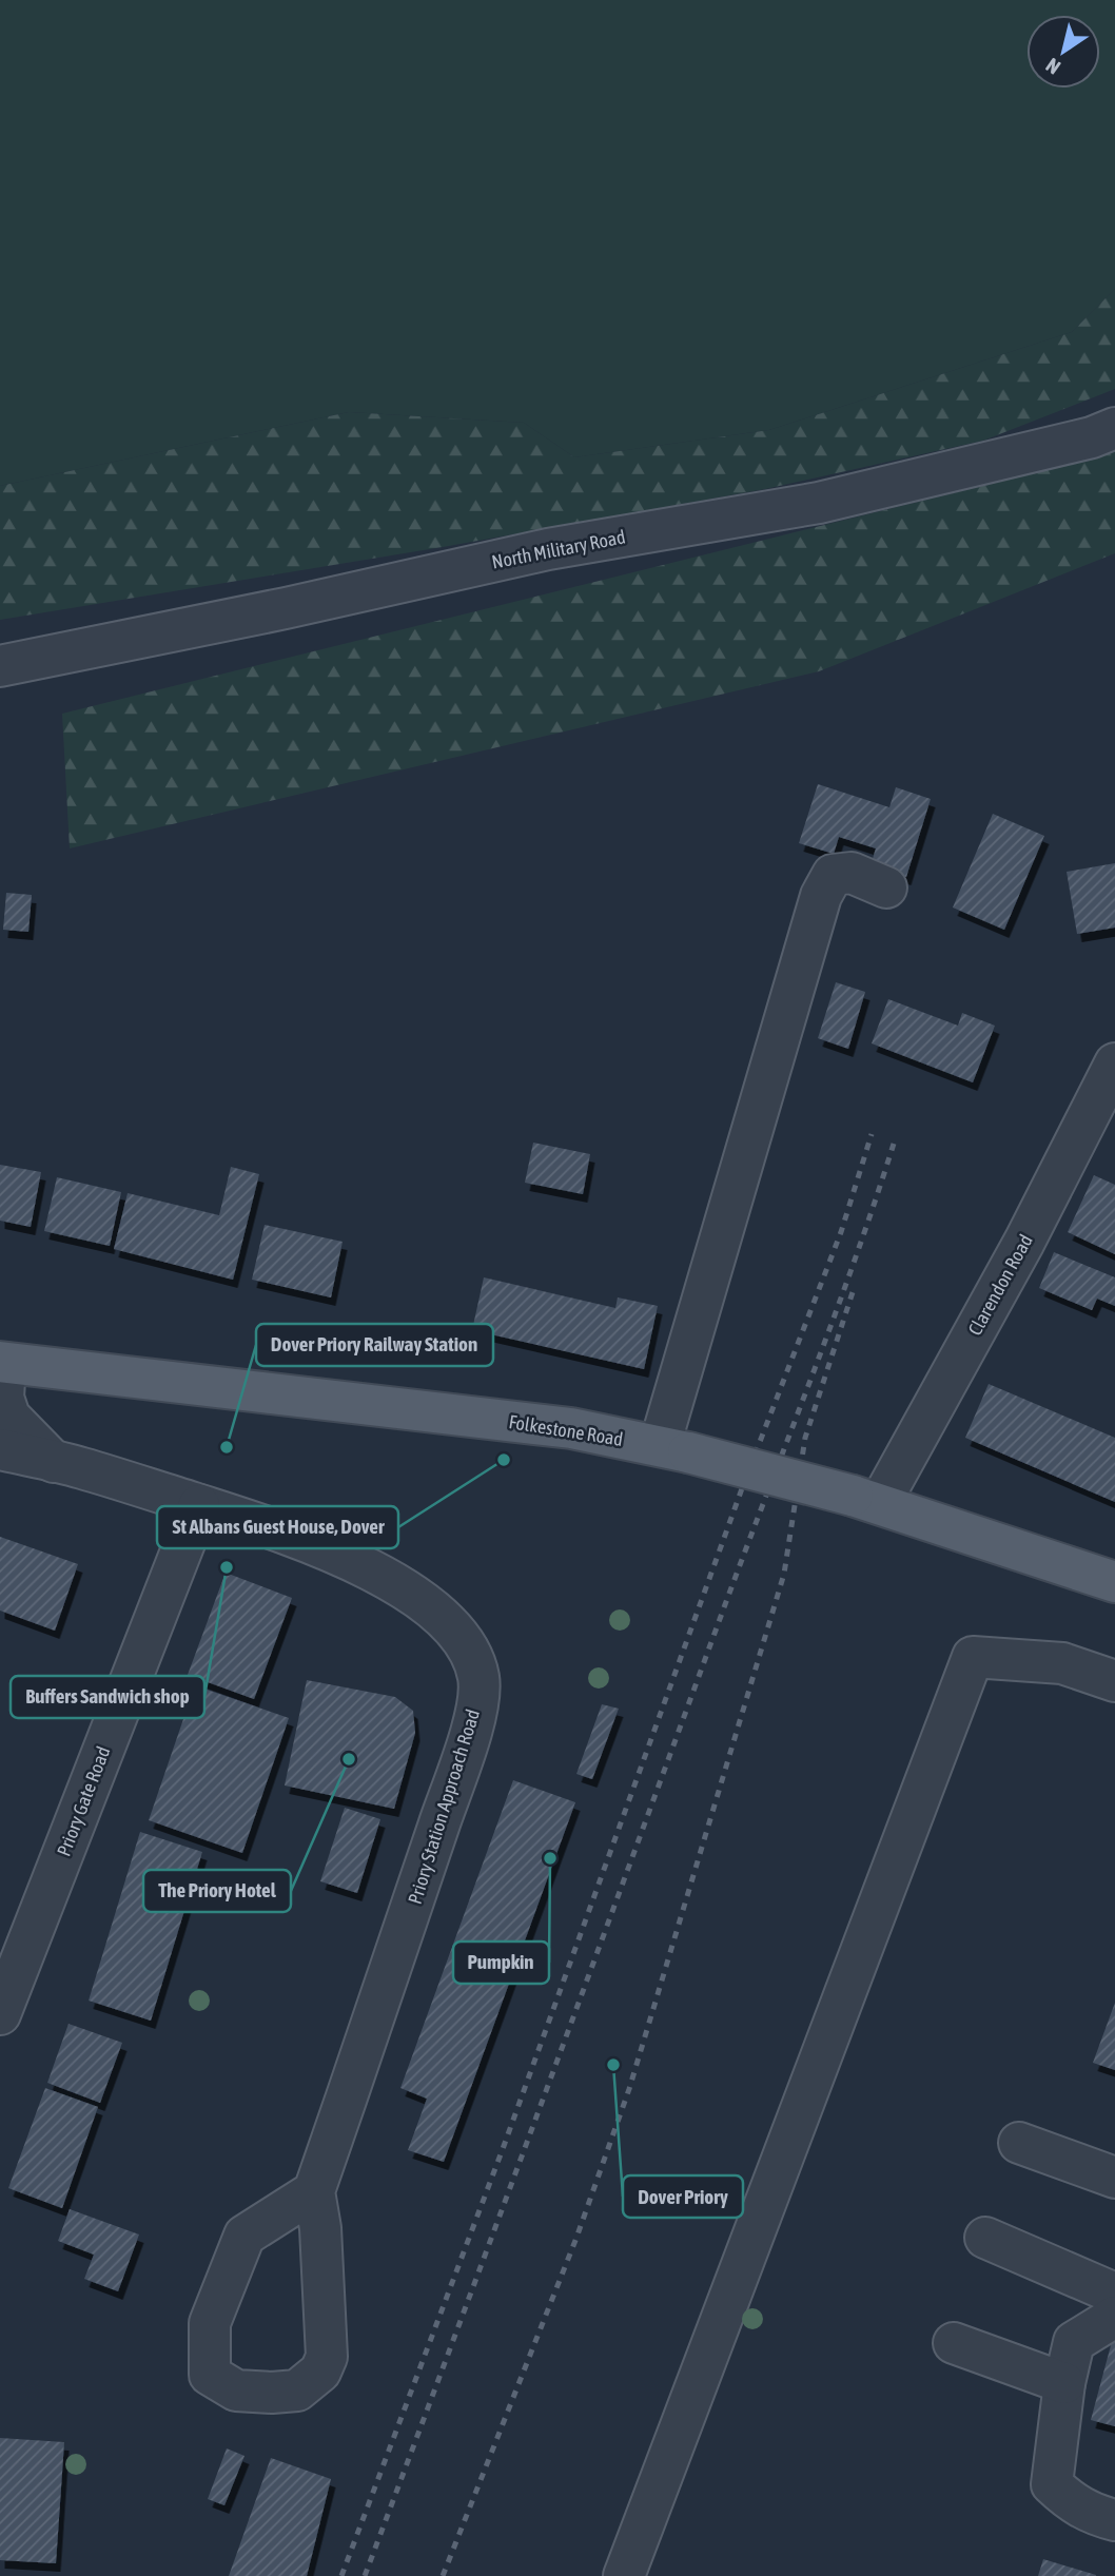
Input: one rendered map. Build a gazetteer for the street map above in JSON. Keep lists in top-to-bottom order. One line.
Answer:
{"streets":{"main road":["Folkestone Road"],"street":["North Military Road","Clarendon Road","Priory Gate Road","Priory Station Approach Road"]},"crossings":[["Clarendon Road","Folkestone Road"],["Priory Gate Road","Priory Station Approach Road"]],"places":["Dover Priory Railway Station","St Albans Guest House, Dover","Buffers Sandwich shop","The Priory Hotel","Pumpkin","Dover Priory"],"north":"bottom left"}
